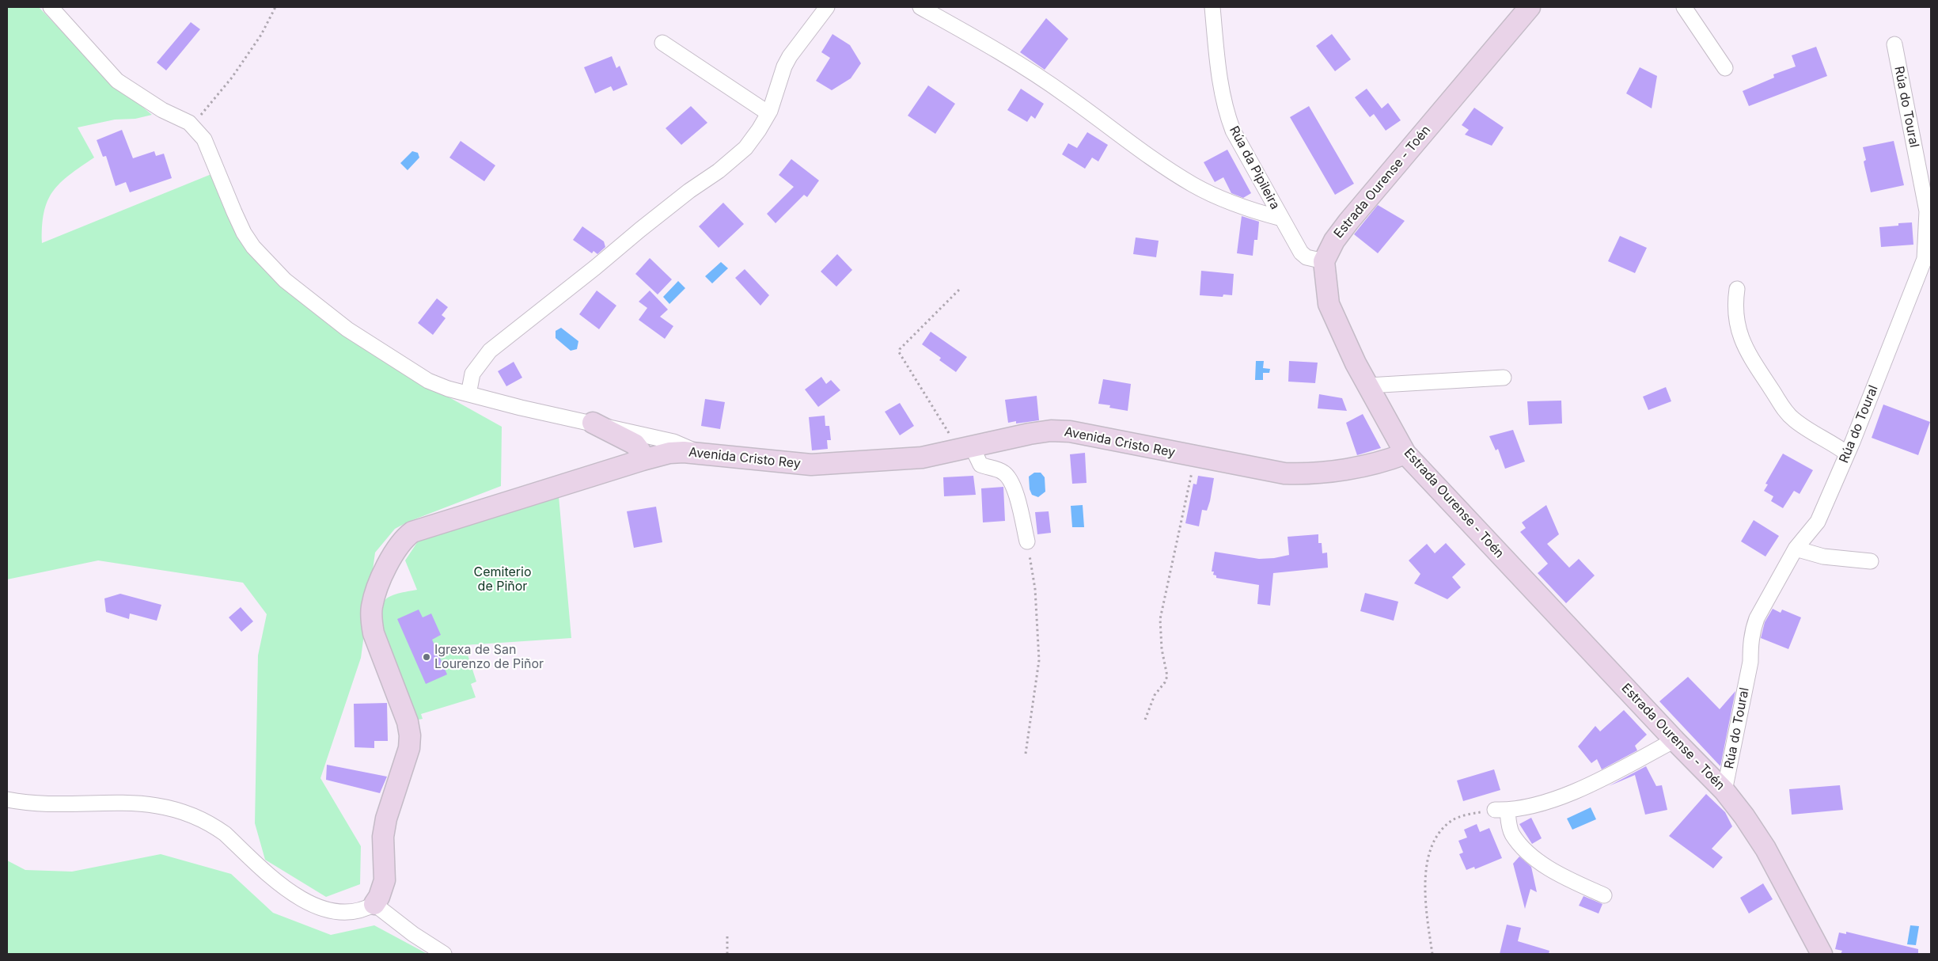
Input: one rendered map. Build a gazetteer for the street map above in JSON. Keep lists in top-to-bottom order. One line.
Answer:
{"streets":{"street":["Rúa do Toural","Rúa da Pipileira","Estrada Ourense - Toén","Avenida Cristo Rey"]},"crossings":[["Rúa do Toural","Estrada Ourense - Toén"],["Rúa da Pipileira","Estrada Ourense - Toén"],["Estrada Ourense - Toén","Avenida Cristo Rey"]],"parks":["Cemiterio de Piñor"],"places":["Igrexa de San Lourenzo de Piñor"]}
